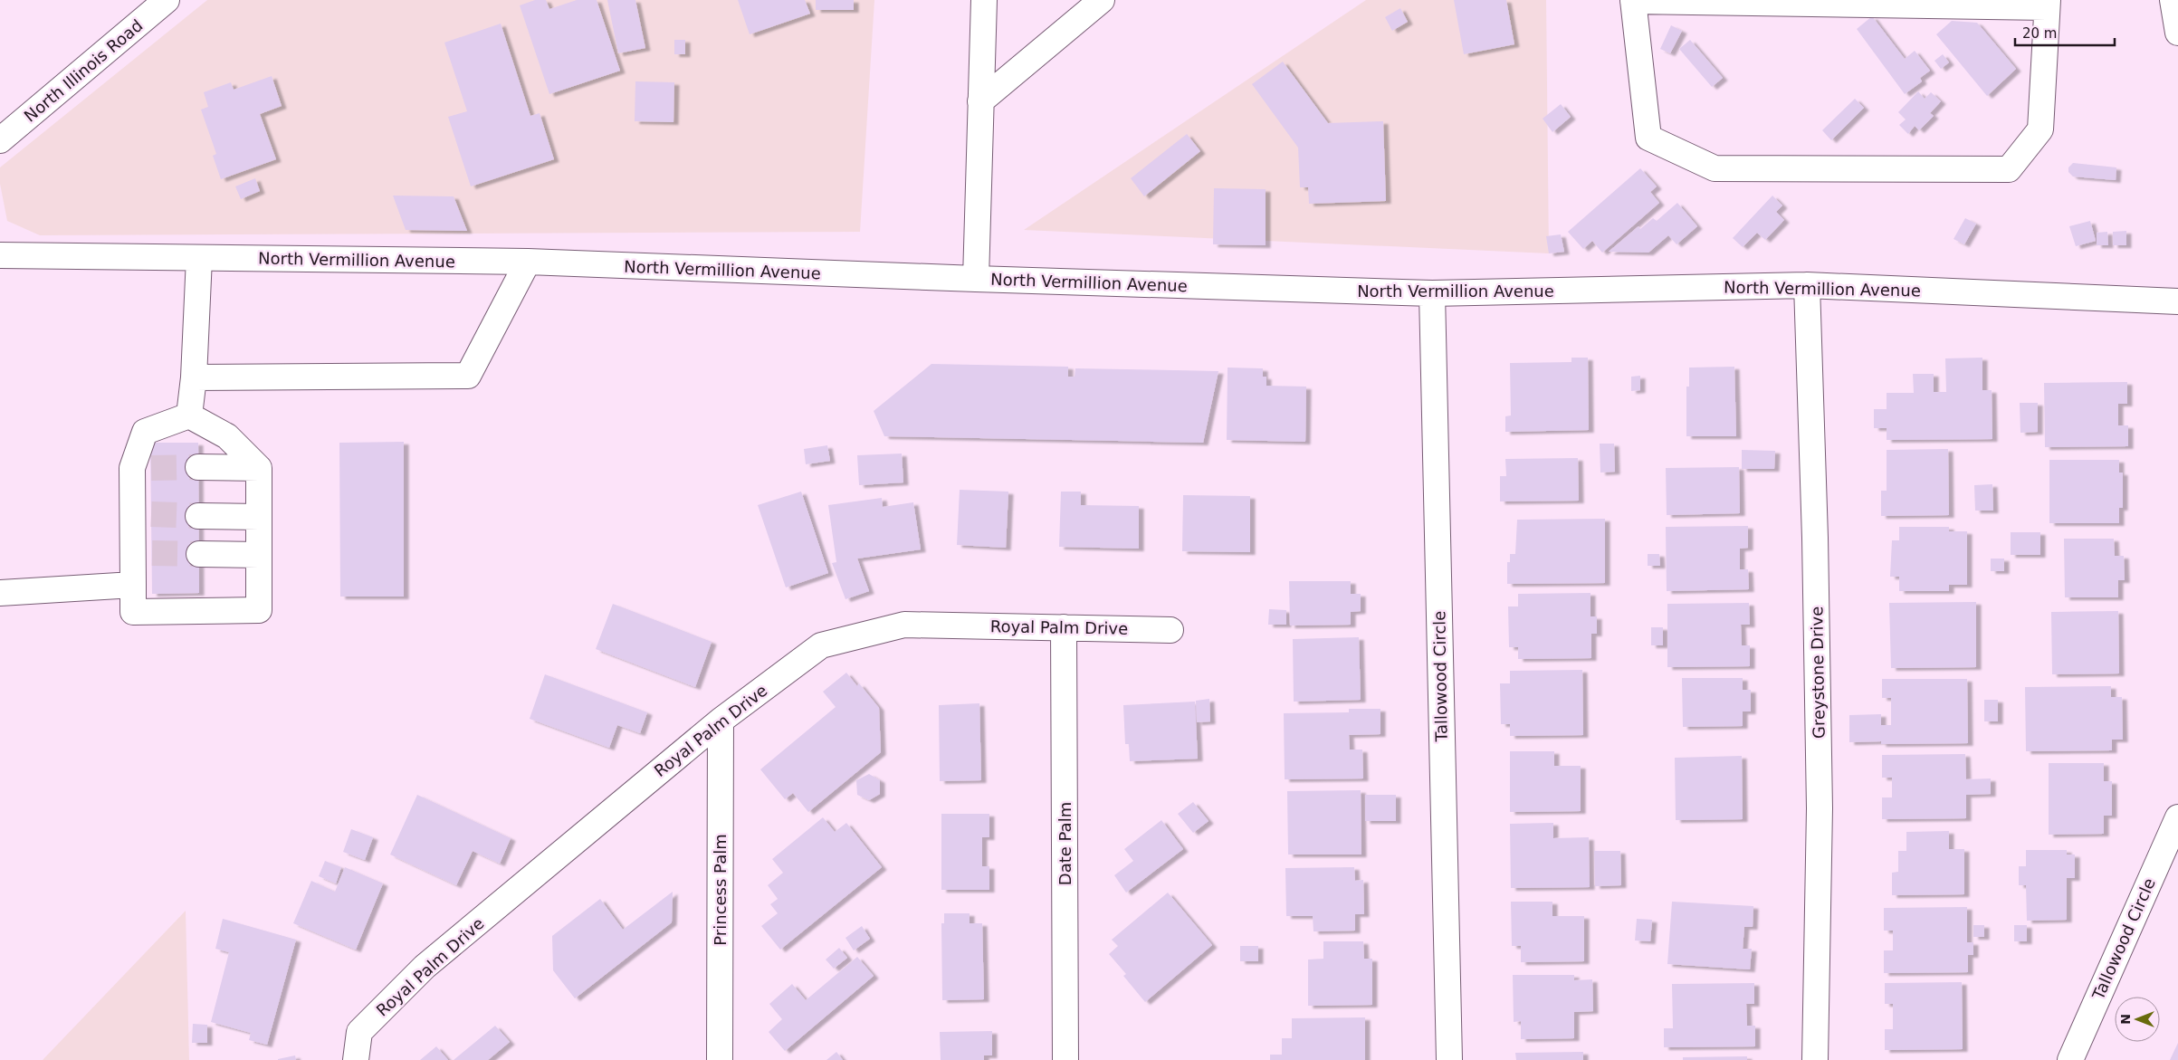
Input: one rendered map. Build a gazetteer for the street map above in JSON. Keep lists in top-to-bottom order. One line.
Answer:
{"streets":{"street":["North Illinois Road","North Vermillion Avenue","Royal Palm Drive","Greystone Drive","Tallowood Circle","Date Palm","Princess Palm"]},"crossings":[["North Vermillion Avenue","Greystone Drive"],["North Vermillion Avenue","Tallowood Circle"],["Royal Palm Drive","Date Palm"],["Royal Palm Drive","Princess Palm"]],"scale_bar":"20 m","north":"left"}
